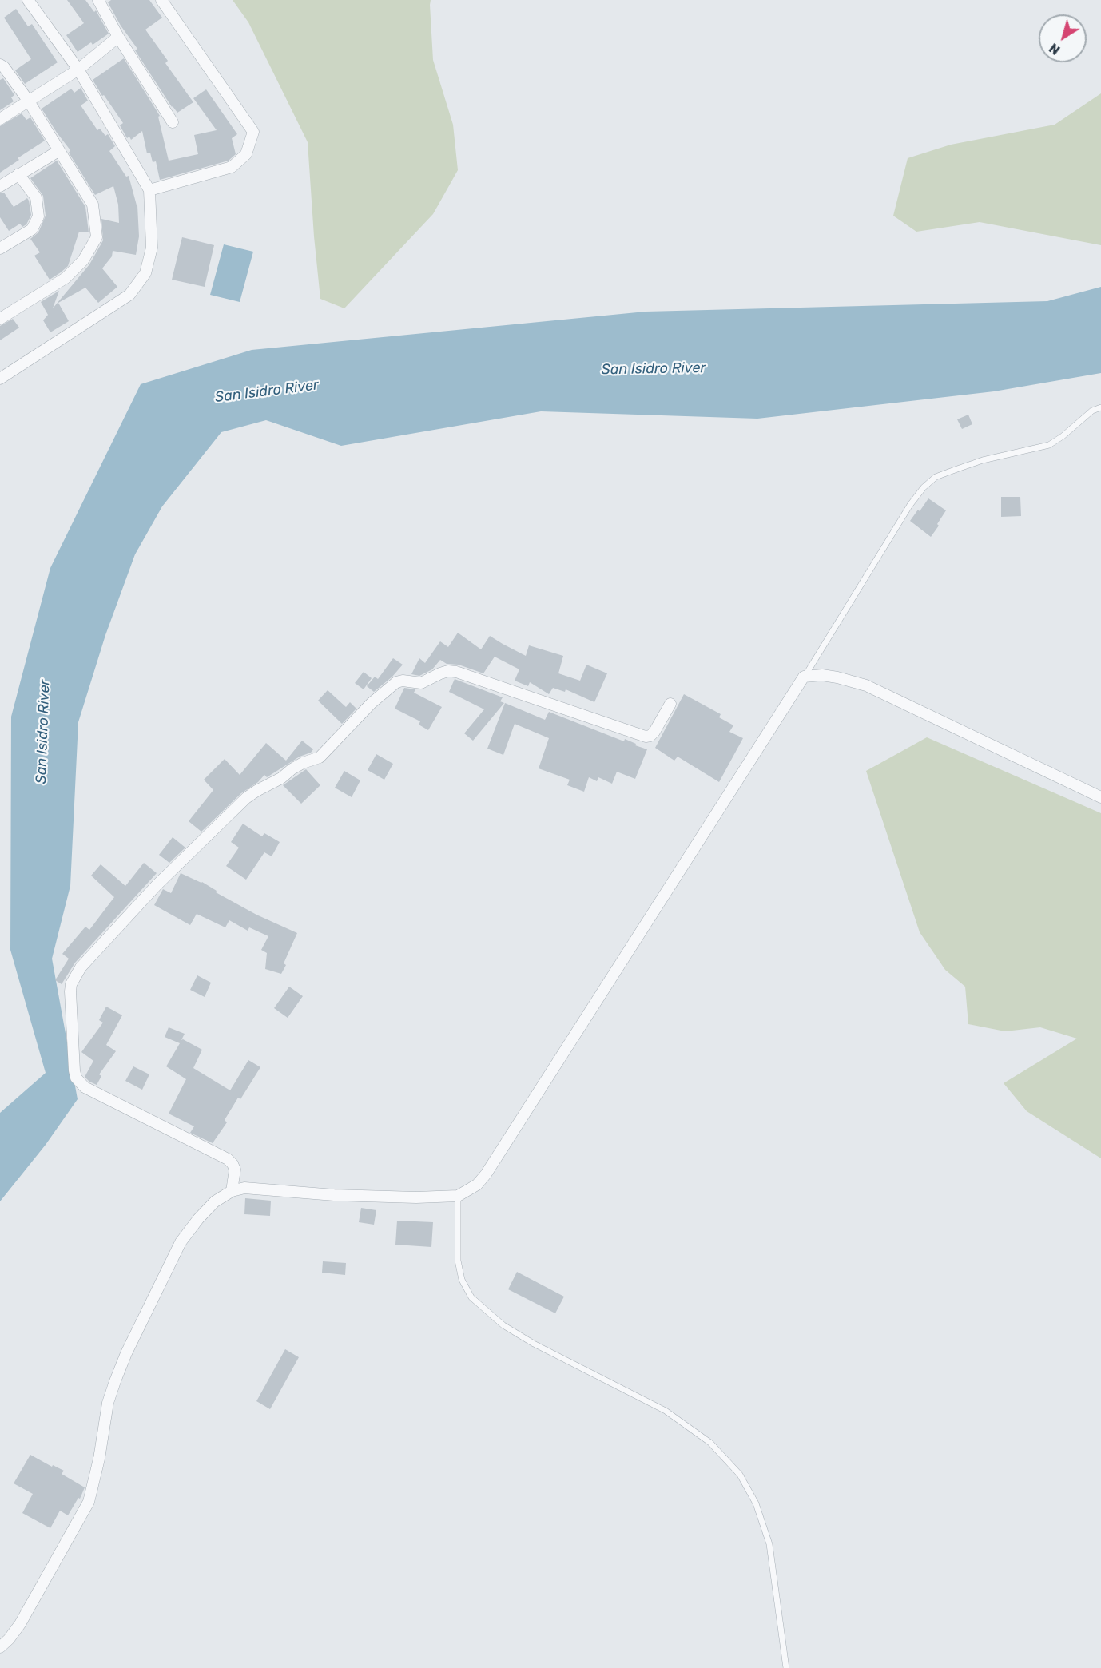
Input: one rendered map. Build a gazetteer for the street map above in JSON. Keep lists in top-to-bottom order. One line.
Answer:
{"water":["San Isidro River"],"north":"bottom left"}
